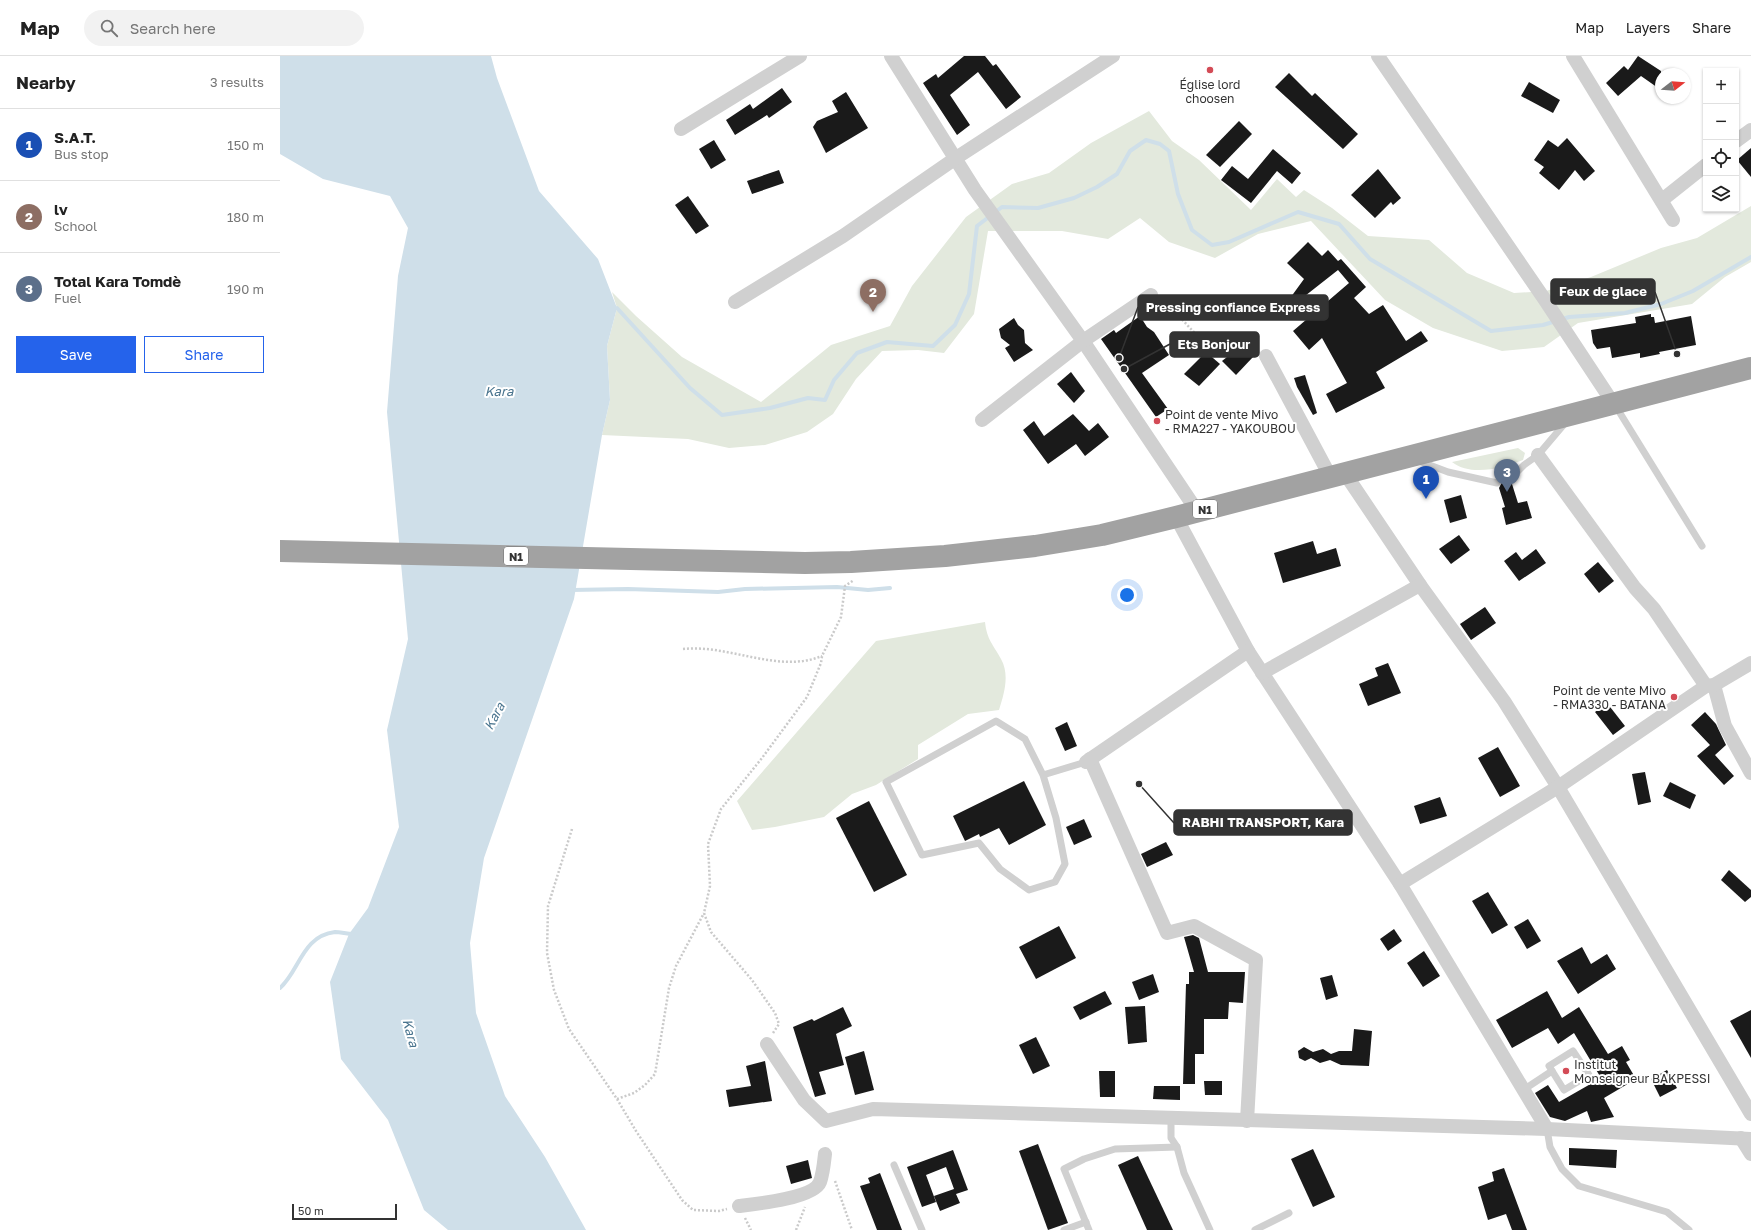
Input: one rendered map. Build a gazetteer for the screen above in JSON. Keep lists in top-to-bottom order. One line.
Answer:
{"streets":{"highway":["N1"]},"water":["Kara"],"places":["Église lord choosen","Feux de glace","Pressing confiance Express","Ets Bonjour","Point de vente Mivo - RMA227 - YAKOUBOU","Point de vente Mivo - RMA330 - BATANA","RABHI TRANSPORT, Kara","Institut Monseigneur BAKPESSI"],"scale_bar":"50 m","north":"right","page":{"header":"Map","search":"Search here","nav":["Map","Layers","Share"],"heading":["Nearby","3 results"],"map_buttons":["+","−"],"list":[{"mark":"1","name":"S.A.T.","note":"Bus stop","value":"150 m"},{"mark":"2","name":"lv","note":"School","value":"180 m"},{"mark":"3","name":"Total Kara Tomdè","note":"Fuel","value":"190 m"}],"pins":["2","3","1"],"buttons":["Save","Share"],"scale":"50 m"}}
